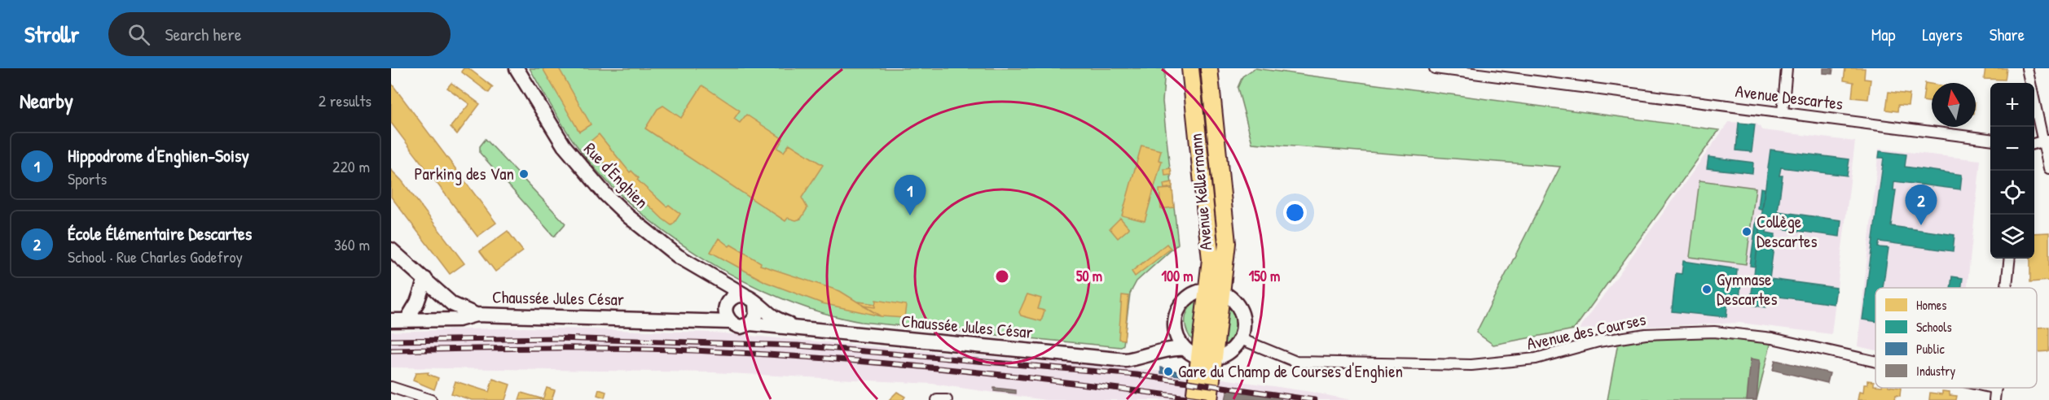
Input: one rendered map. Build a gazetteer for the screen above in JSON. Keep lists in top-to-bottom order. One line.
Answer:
{"streets":{"main road":["Avenue Kellermann"],"street":["Avenue Descartes","Rue d'Enghien","Chaussée Jules César","Avenue des Courses"]},"crossings":[["Rue d'Enghien","Chaussée Jules César"]],"places":["Parking des Van","Collège Descartes","Gymnase Descartes","Gare du Champ de Courses d'Enghien"],"legend":["Homes","Schools","Public","Industry"],"north":"top","page":{"header":"Strollr","search":"Search here","nav":["Map","Layers","Share"],"heading":["Nearby","2 results"],"map_buttons":["+","−"],"list":[{"mark":"1","name":"Hippodrome d'Enghien-Soisy","note":"Sports","value":"220 m"},{"mark":"2","name":"École Élémentaire Descartes","note":"School · Rue Charles Godefroy","value":"360 m"}],"pins":["1","2"]},"rings":["50 m","100 m","150 m"]}
